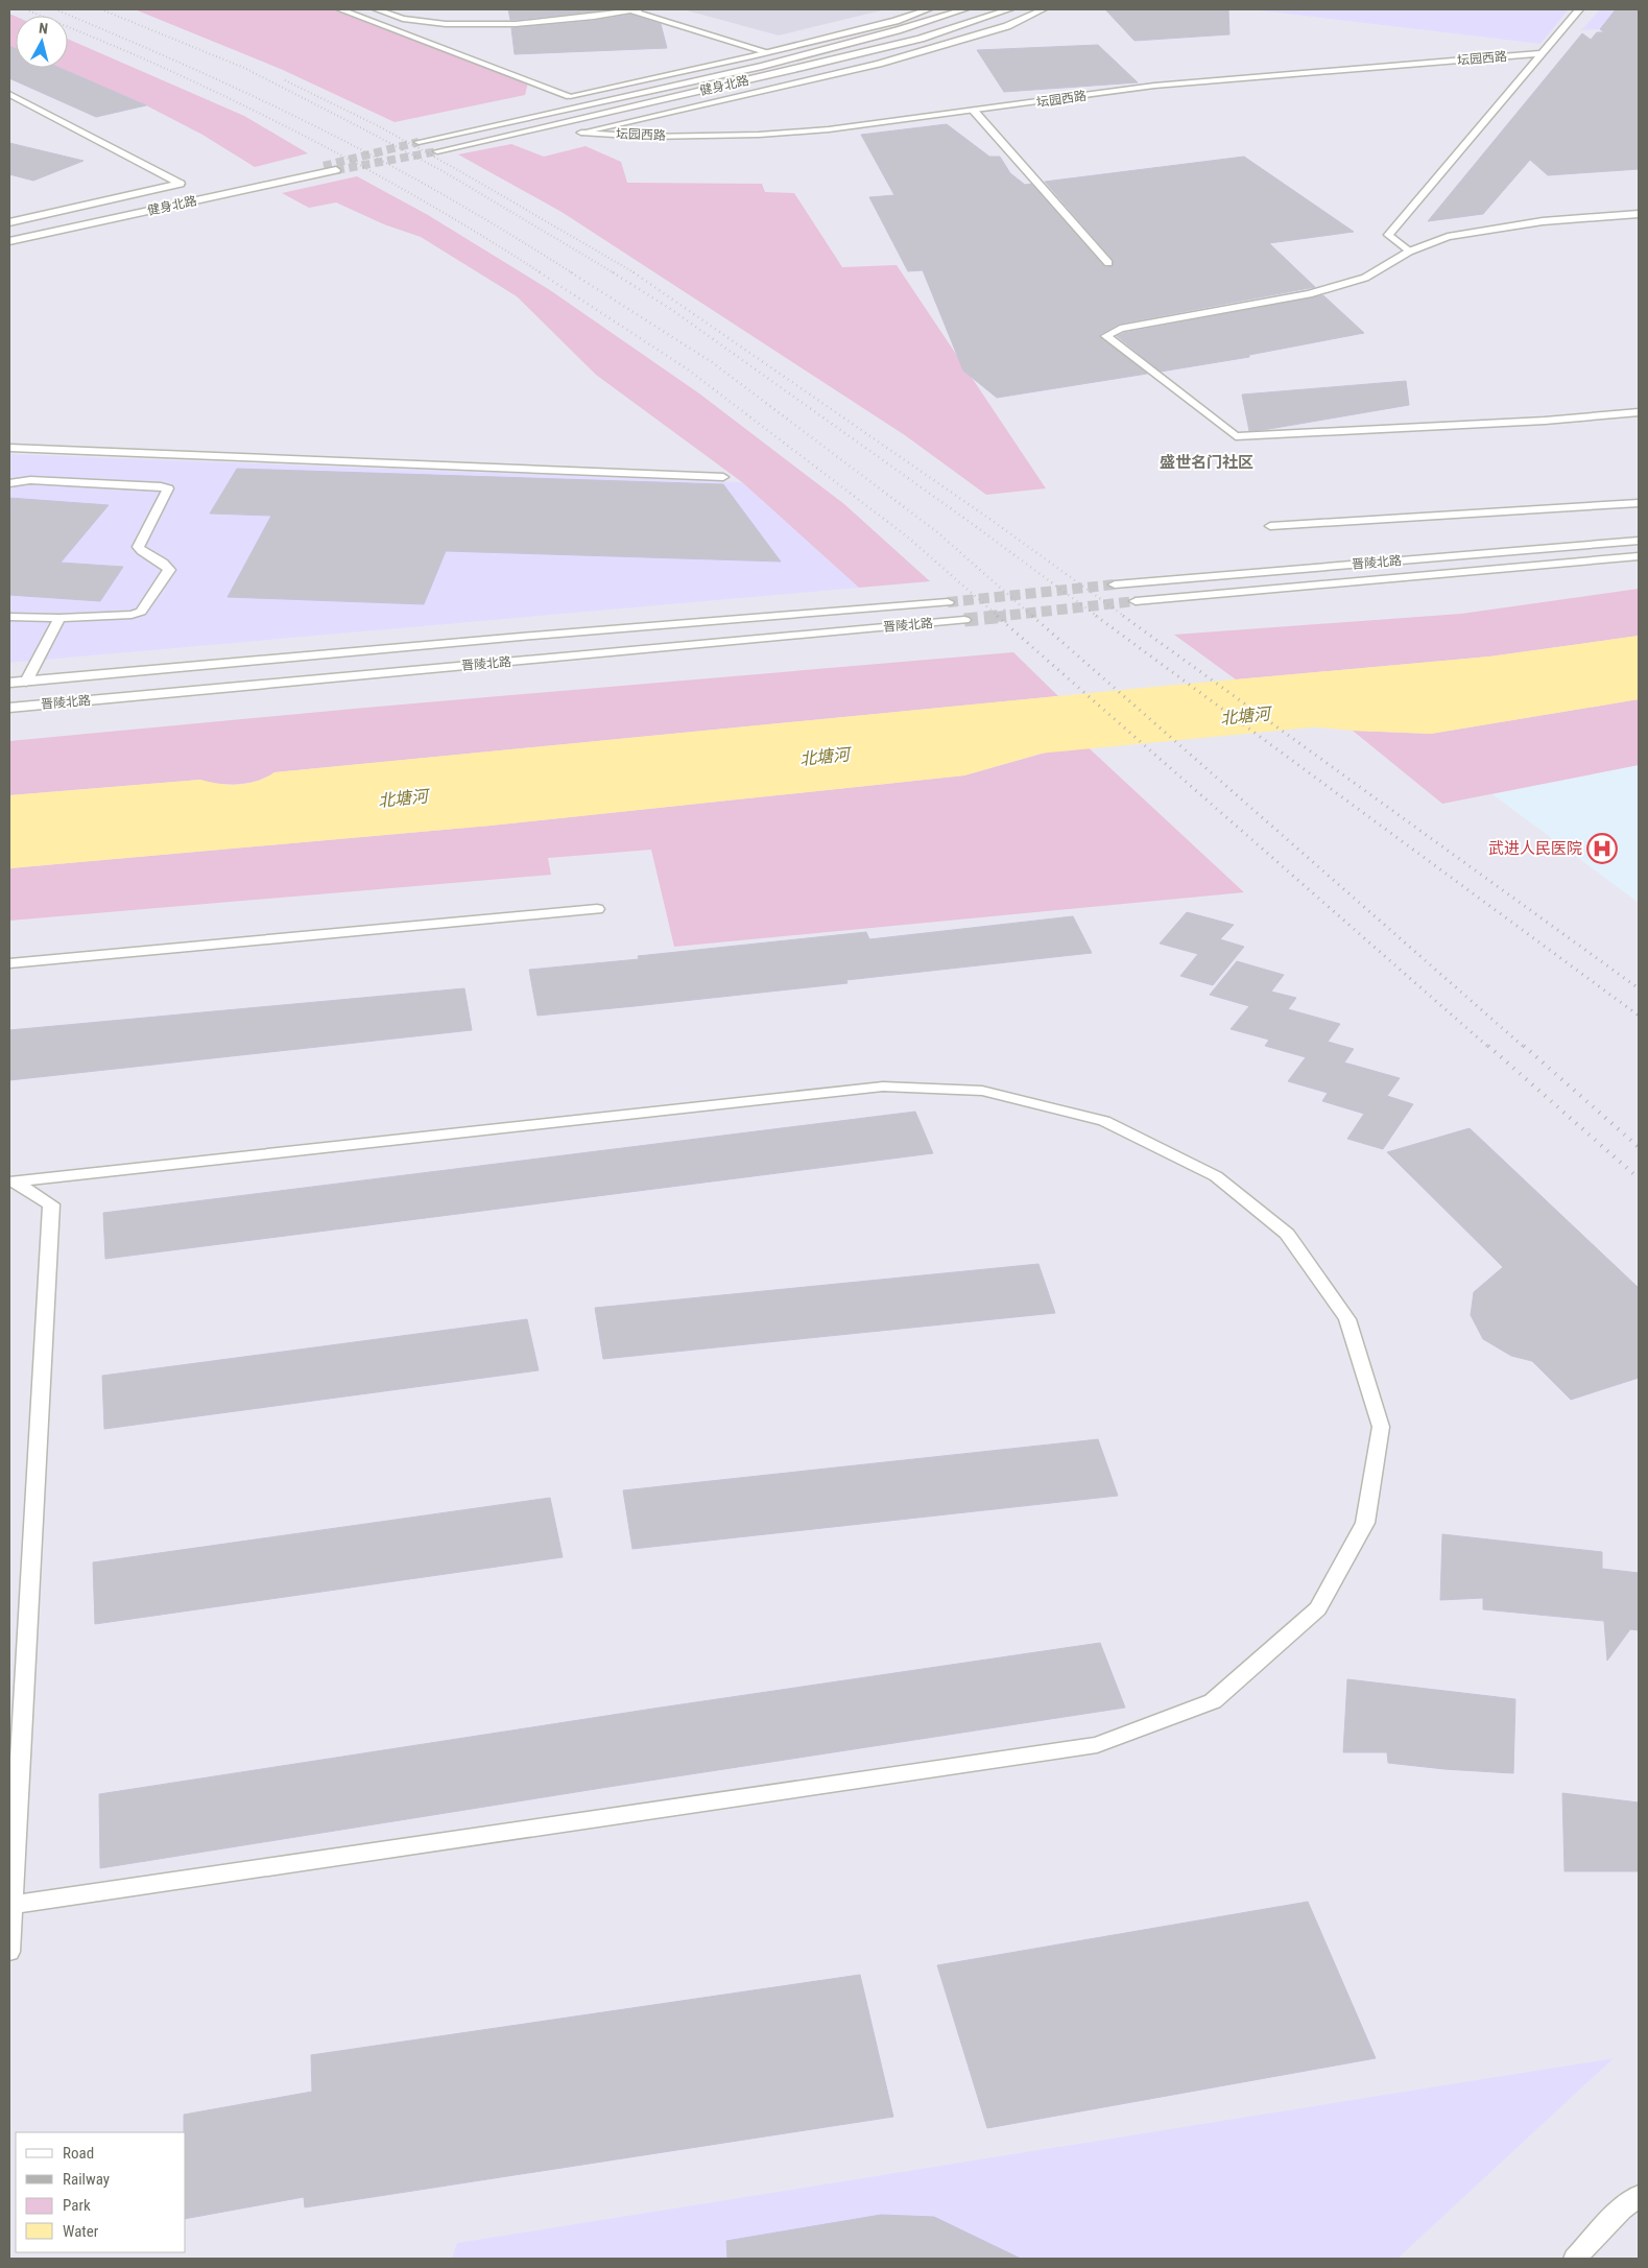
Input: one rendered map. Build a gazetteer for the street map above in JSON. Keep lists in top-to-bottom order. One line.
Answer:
{"streets":{"main road":["坛园西路","健身北路","晋陵北路"]},"districts":["盛世名门社区"],"water":["北塘河"],"places":{"hospital":["武进人民医院"]},"legend":["Road","Railway","Park","Water"],"north":"top"}
